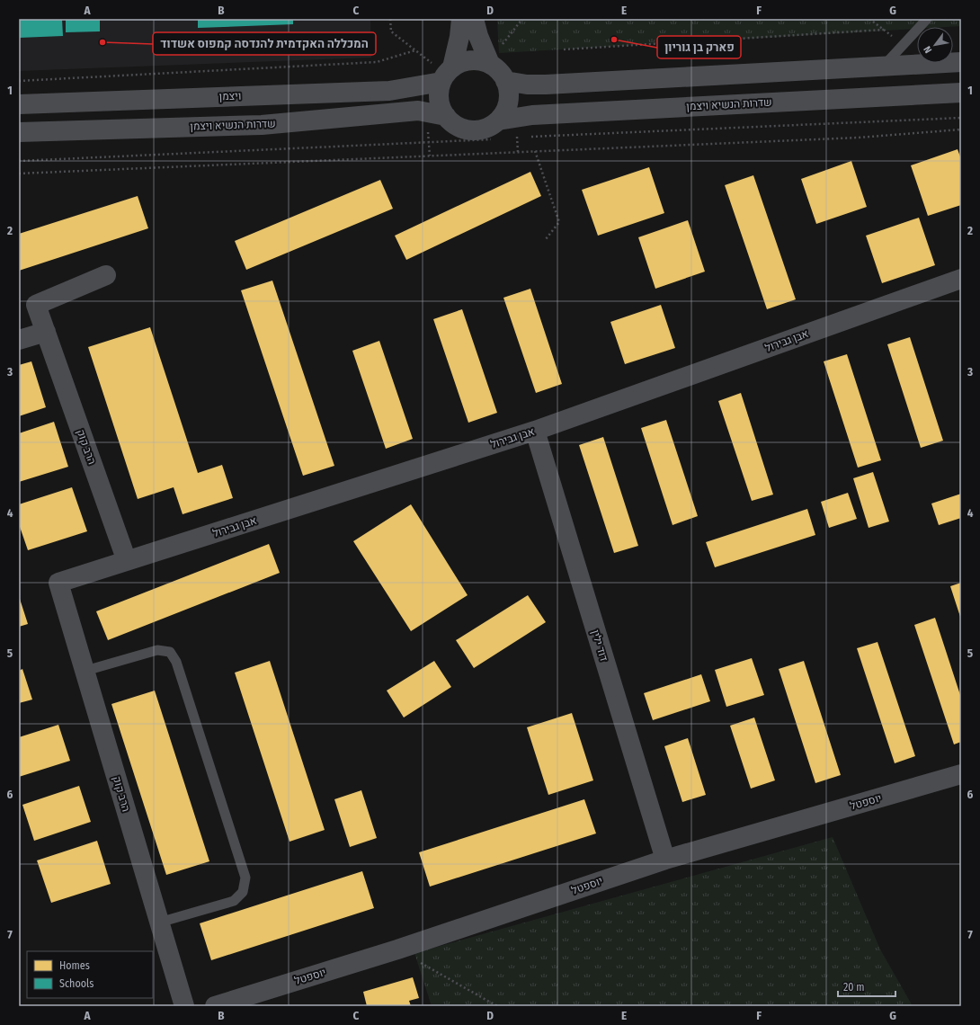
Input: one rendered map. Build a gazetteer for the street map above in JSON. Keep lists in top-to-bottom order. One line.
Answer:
{"streets":{"street":["ויצמן","שדרות הנשיא ויצמן","אבן גבירול","הרב קוק","דוד ילין","יוספטל"]},"crossings":[["ויצמן","שדרות הנשיא ויצמן"],["אבן גבירול","הרב קוק"],["אבן גבירול","דוד ילין"],["דוד ילין","יוספטל"]],"places":["פארק בן גוריון","המכללה האקדמית להנדסה קמפוס אשדוד"],"legend":["Homes","Schools"],"scale_bar":"20 m","north":"bottom left","grid":{"columns":["A","B","C","D","E","F","G"],"rows":["1","2","3","4","5","6","7"]}}
